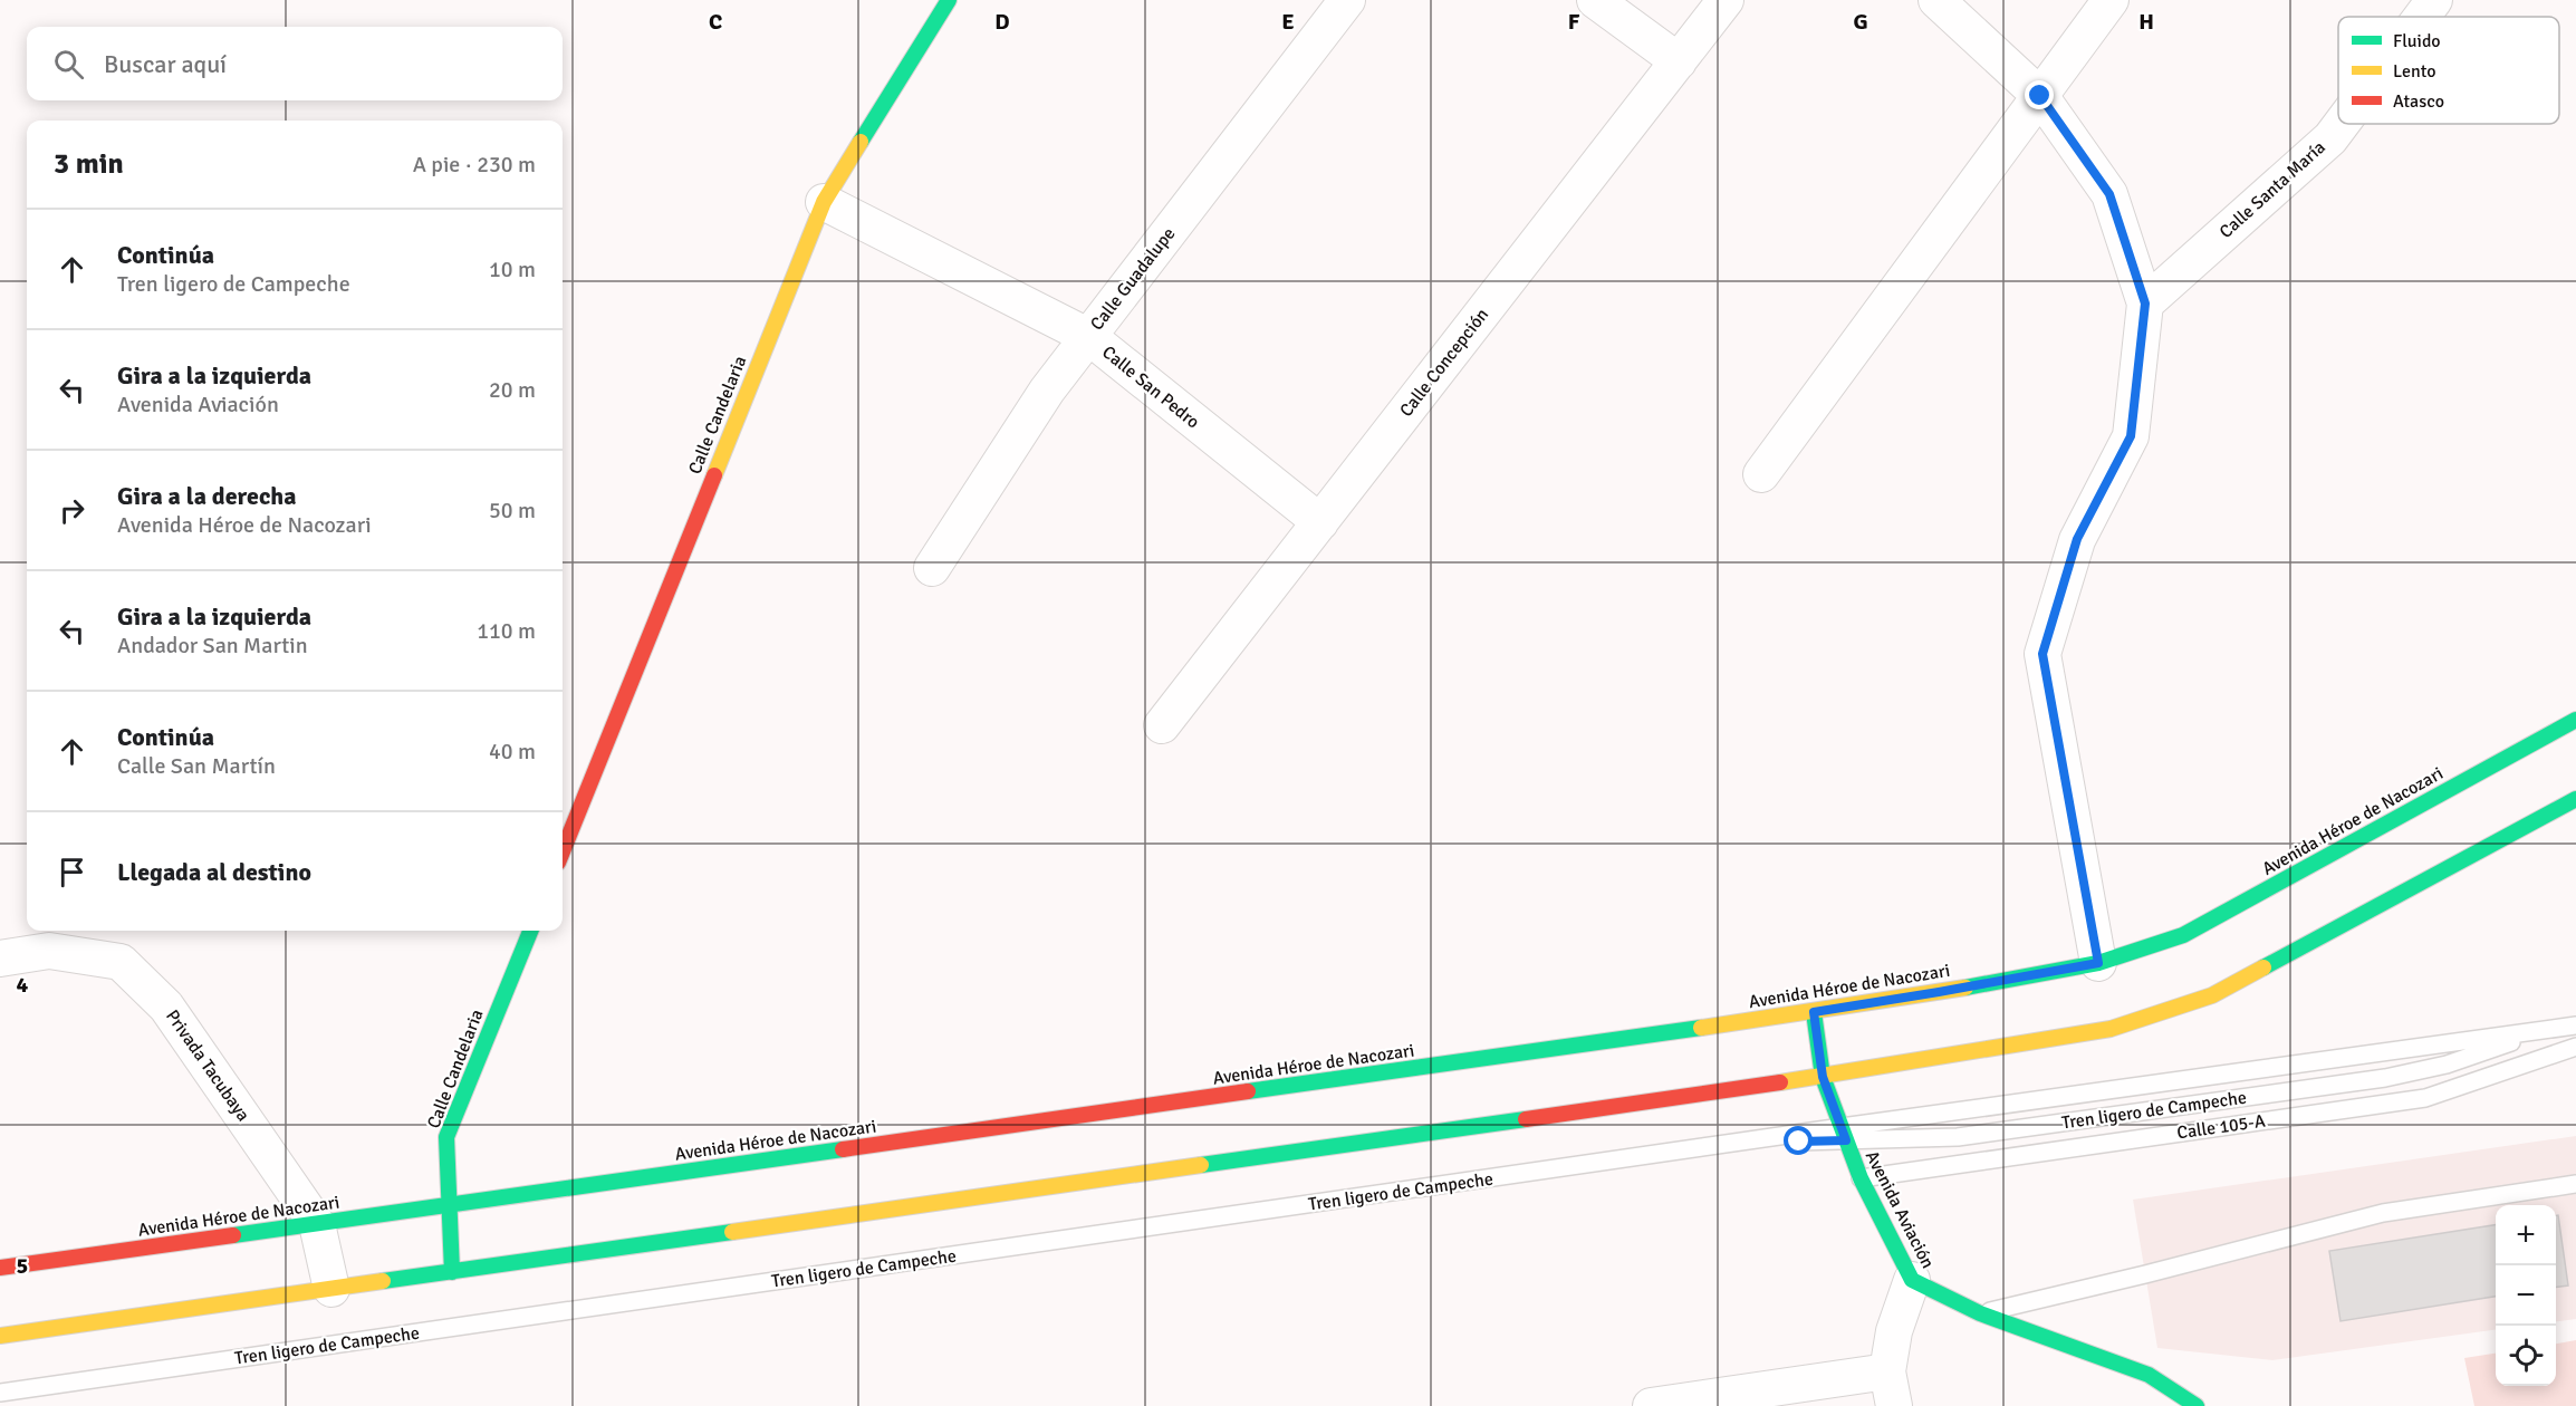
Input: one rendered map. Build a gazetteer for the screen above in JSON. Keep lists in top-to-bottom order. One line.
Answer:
{"streets":{"main road":["Calle Candelaria","Avenida Héroe de Nacozari","Avenida Aviación"],"street":["Calle Santa María","Calle Guadalupe","Calle Concepción","Calle San Pedro","Privada Tacubaya"],"lane":["Tren ligero de Campeche","Calle 105-A"]},"crossings":[["Calle Guadalupe","Calle San Pedro"],["Calle Concepción","Calle San Pedro"],["Calle San Pedro","Calle Candelaria"],["Calle Candelaria","Avenida Héroe de Nacozari"],["Avenida Héroe de Nacozari","Privada Tacubaya"],["Avenida Héroe de Nacozari","Avenida Aviación"],["Tren ligero de Campeche","Avenida Aviación"],["Calle 105-A","Avenida Aviación"]],"legend":["Fluido","Lento","Atasco"],"page":{"search":"Buscar aquí","heading":["3 min","A pie · 230 m"],"list":[["Continúa","Tren ligero de Campeche","10 m"],["Gira a la izquierda","Avenida Aviación","20 m"],["Gira a la derecha","Avenida Héroe de Nacozari","50 m"],["Gira a la izquierda","Andador San Martin","110 m"],["Continúa","Calle San Martín","40 m"],"Llegada al destino"],"map_buttons":["+","−"]},"grid":{"columns":["C","D","E","F","G","H"],"rows":["4","5"]}}
